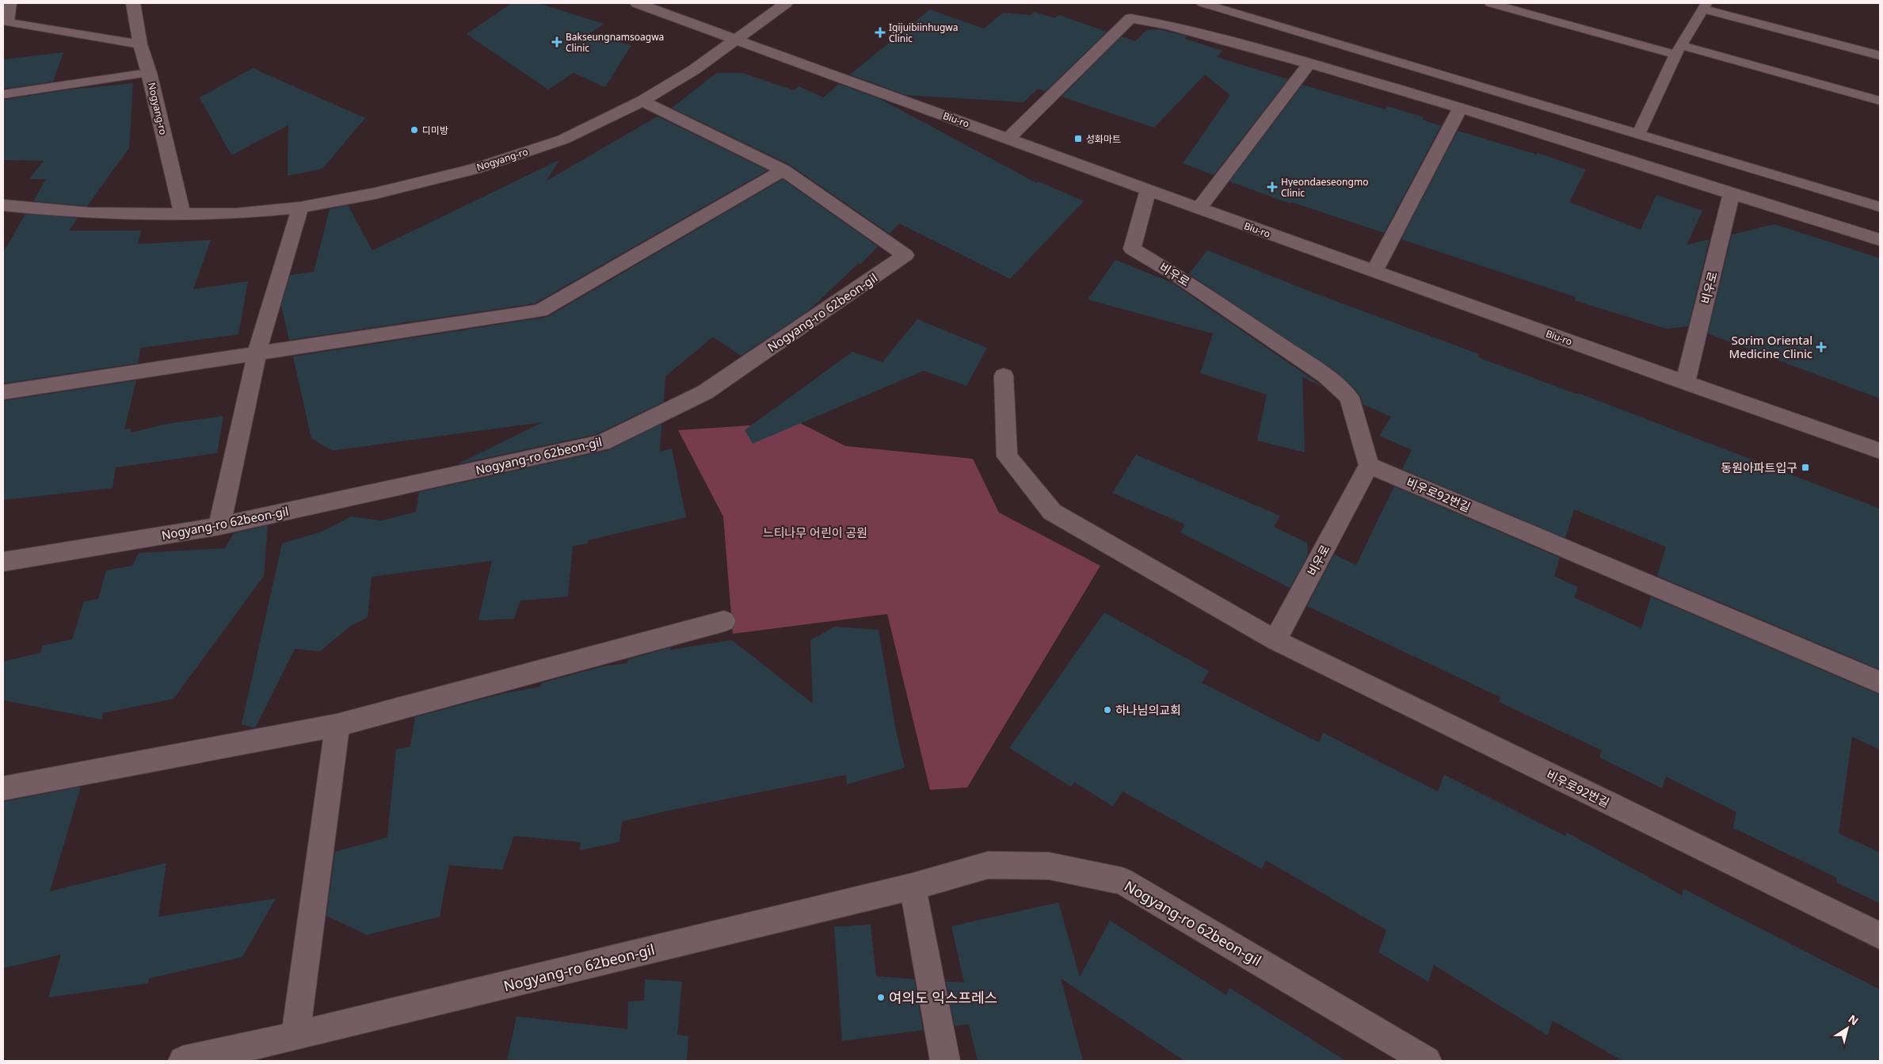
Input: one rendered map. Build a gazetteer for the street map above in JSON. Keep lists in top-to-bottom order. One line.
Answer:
{"streets":{"street":["Nogyang-ro","Biu-ro","비우로","Nogyang-ro 62beon-gil","비우로92번길"]},"crossings":[["Nogyang-ro","Biu-ro"],["Nogyang-ro","Nogyang-ro 62beon-gil"],["Biu-ro","비우로"],["비우로","비우로92번길"]],"parks":["느티나무 어린이 공원"],"places":{"health":["Igijuibiinhugwa Clinic","Bakseungnamsoagwa Clinic","Hyeondaeseongmo Clinic","Sorim Oriental Medicine Clinic"],"other":["디미방","하나님의교회","여의도 익스프레스"],"transit":["성화마트","동원아파트입구"]},"north":"top right"}
